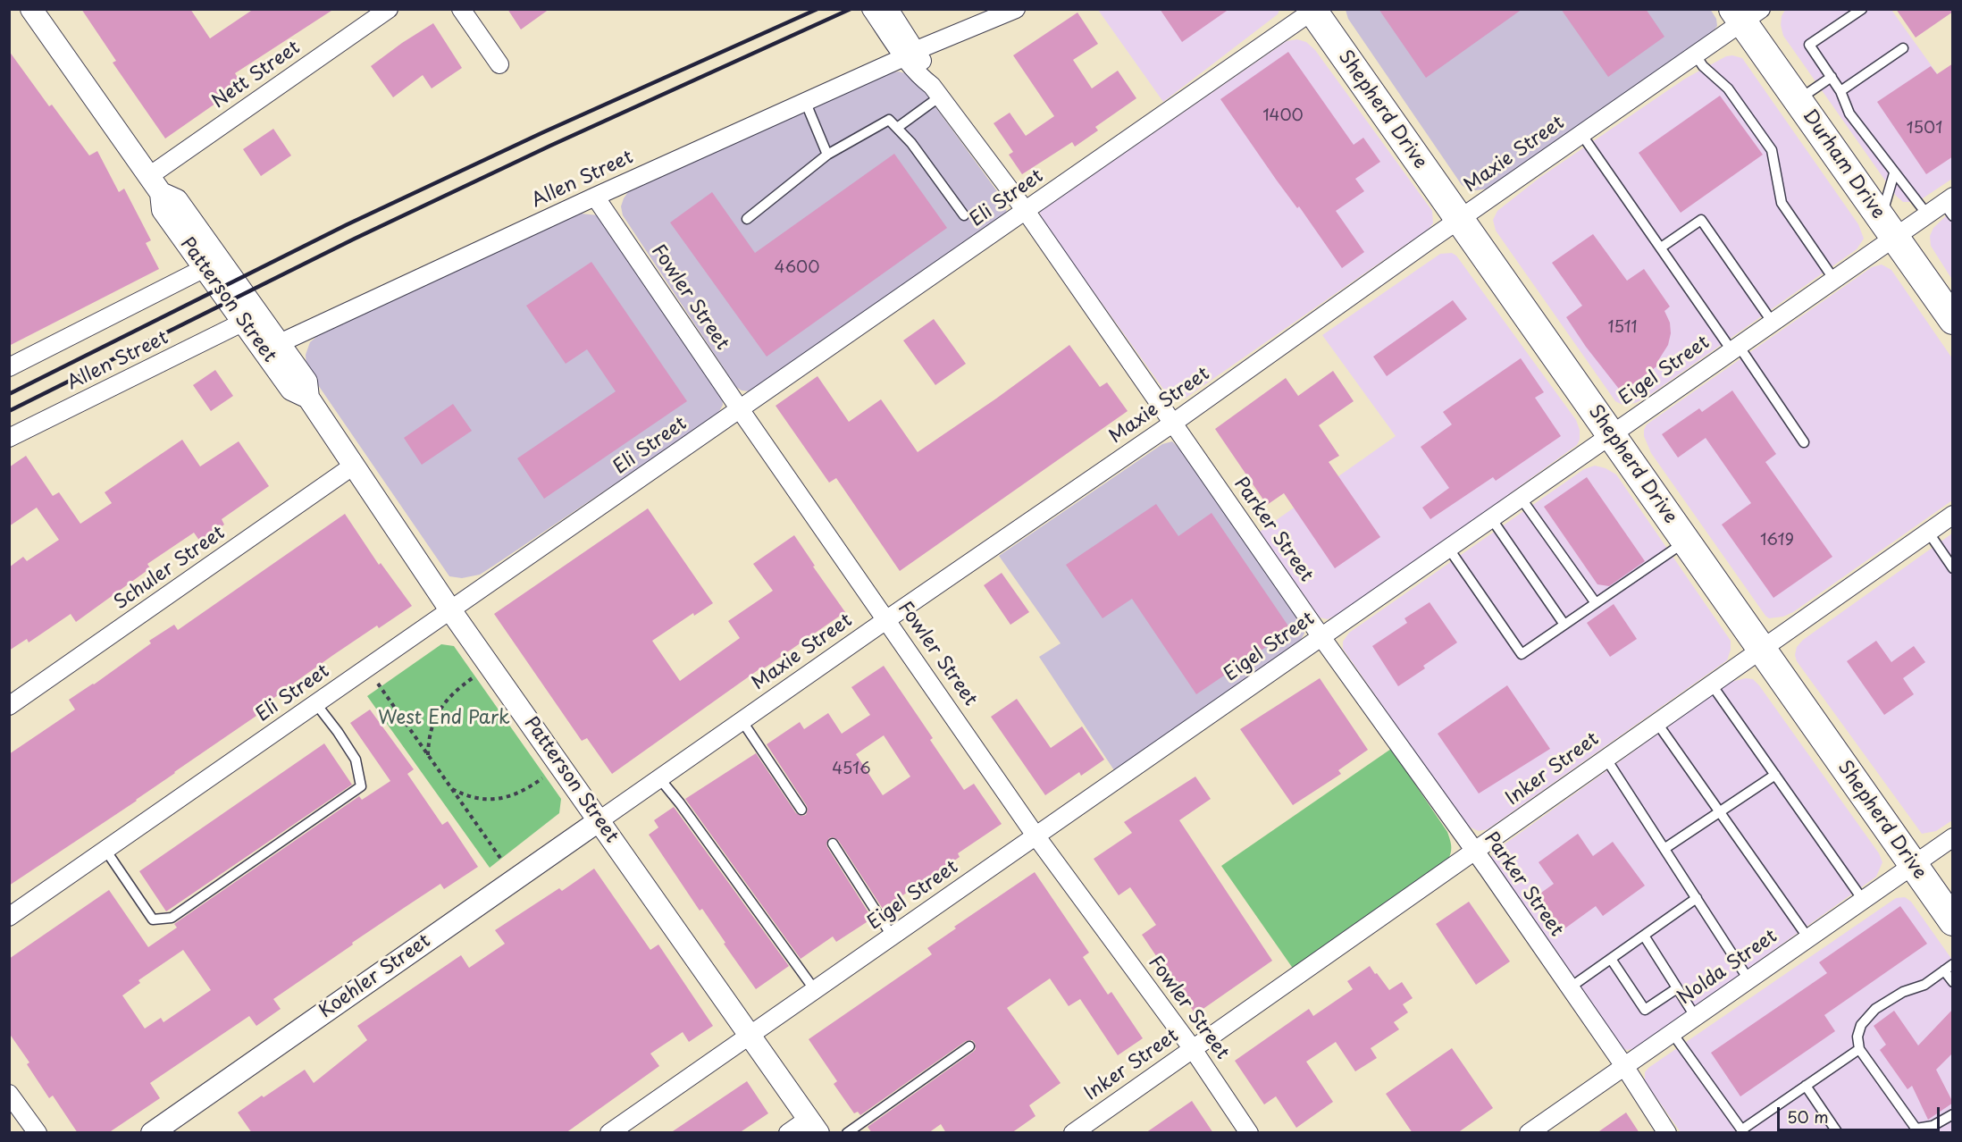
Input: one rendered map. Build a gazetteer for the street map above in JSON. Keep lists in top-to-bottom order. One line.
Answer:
{"streets":{"main road":["Shepherd Drive","Durham Drive"],"street":["Nett Street","Maxie Street","Allen Street","Eli Street","Fowler Street","Patterson Street","Eigel Street","Parker Street","Schuler Street","Inker Street","Nolda Street","Koehler Street"]},"crossings":[["Nett Street","Patterson Street"],["Shepherd Drive","Maxie Street"],["Shepherd Drive","Eli Street"],["Shepherd Drive","Eigel Street"],["Shepherd Drive","Inker Street"],["Shepherd Drive","Nolda Street"],["Maxie Street","Durham Drive"],["Maxie Street","Fowler Street"],["Maxie Street","Patterson Street"],["Maxie Street","Parker Street"],["Maxie Street","Koehler Street"],["Durham Drive","Eigel Street"],["Allen Street","Fowler Street"],["Allen Street","Patterson Street"],["Allen Street","Parker Street"],["Eli Street","Fowler Street"],["Eli Street","Patterson Street"],["Eli Street","Parker Street"],["Fowler Street","Eigel Street"],["Fowler Street","Inker Street"],["Patterson Street","Eigel Street"],["Patterson Street","Schuler Street"],["Patterson Street","Koehler Street"],["Eigel Street","Parker Street"],["Parker Street","Inker Street"],["Parker Street","Nolda Street"]],"parks":["West End Park"],"house_numbers":["1400","1501","4600","1511","1619","4516"],"scale_bar":"50 m"}
